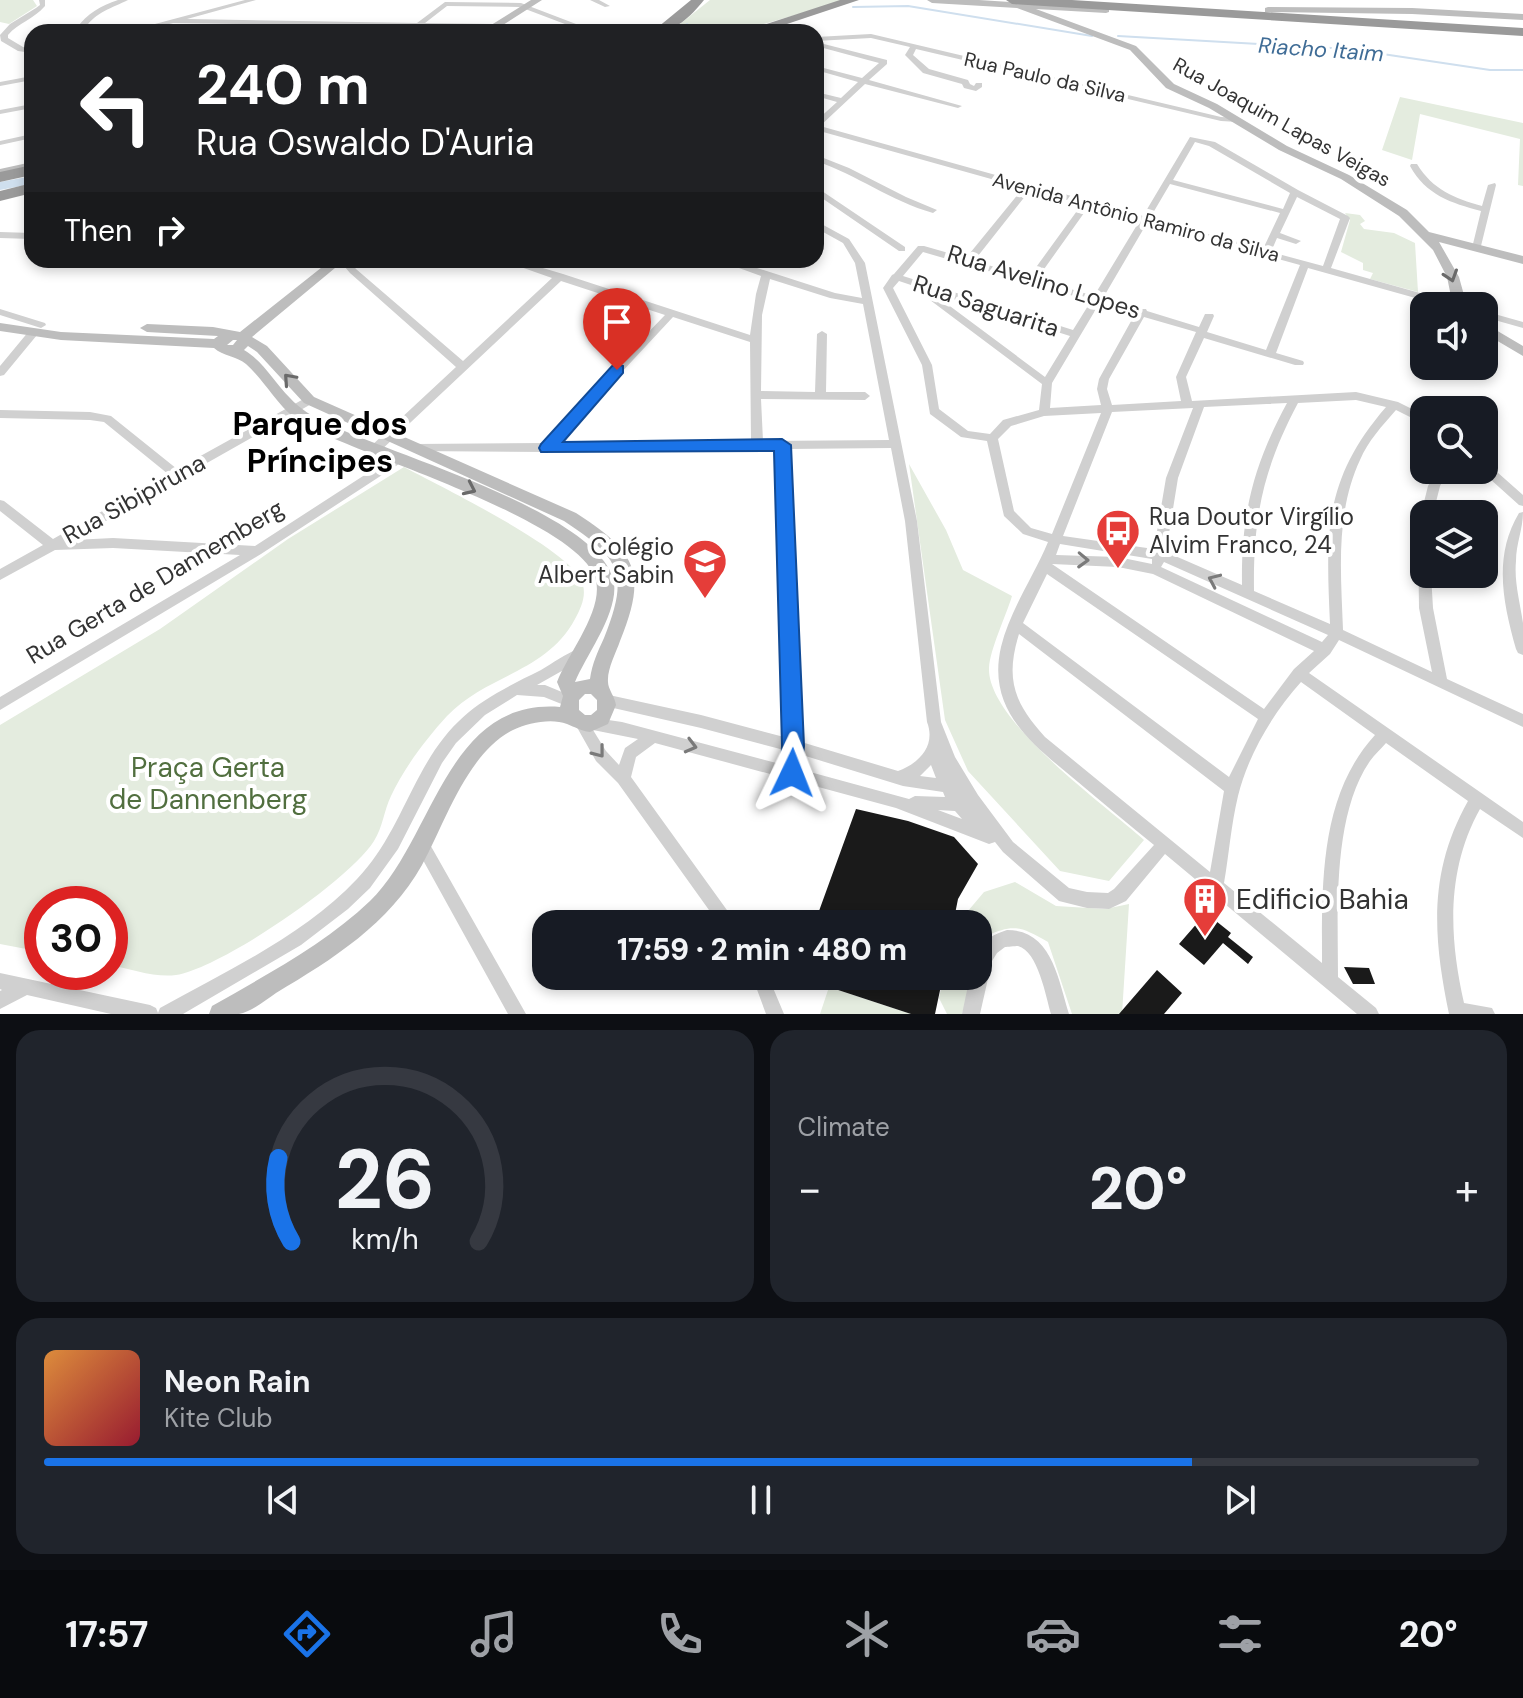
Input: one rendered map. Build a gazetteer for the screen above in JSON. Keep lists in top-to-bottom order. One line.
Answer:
{"streets":{"main road":["Rua Joaquim Lapas Veigas","Rua Gerta de Dannemberg"],"street":["Rua Paulo da Silva","Avenida Antônio Ramiro da Silva","Rua Avelino Lopes","Rua Saguarita","Rua Sibipiruna"]},"crossings":[["Rua Paulo da Silva","Rua Joaquim Lapas Veigas"],["Rua Avelino Lopes","Rua Saguarita"]],"districts":["Parque dos Príncipes"],"water":["Riacho Itaim"],"parks":["Praça Gerta de Dannenberg"],"places":{"bus stop":["Rua Doutor Virgílio Alvim Franco, 24"],"school or university":["Colégio Albert Sabin"],"building":["Edificio Bahia"]},"page":{"turn":["240 m","Rua Oswaldo D'Auria"],"then":"Then","limit":"30","trip":"17:59 · 2 min · 480 m","tile":"Climate","heat":["−","20°","+"],"song":["Neon Rain","Kite Club"],"tabs":["17:57","20°"],"gauge":["26","km/h"]}}
